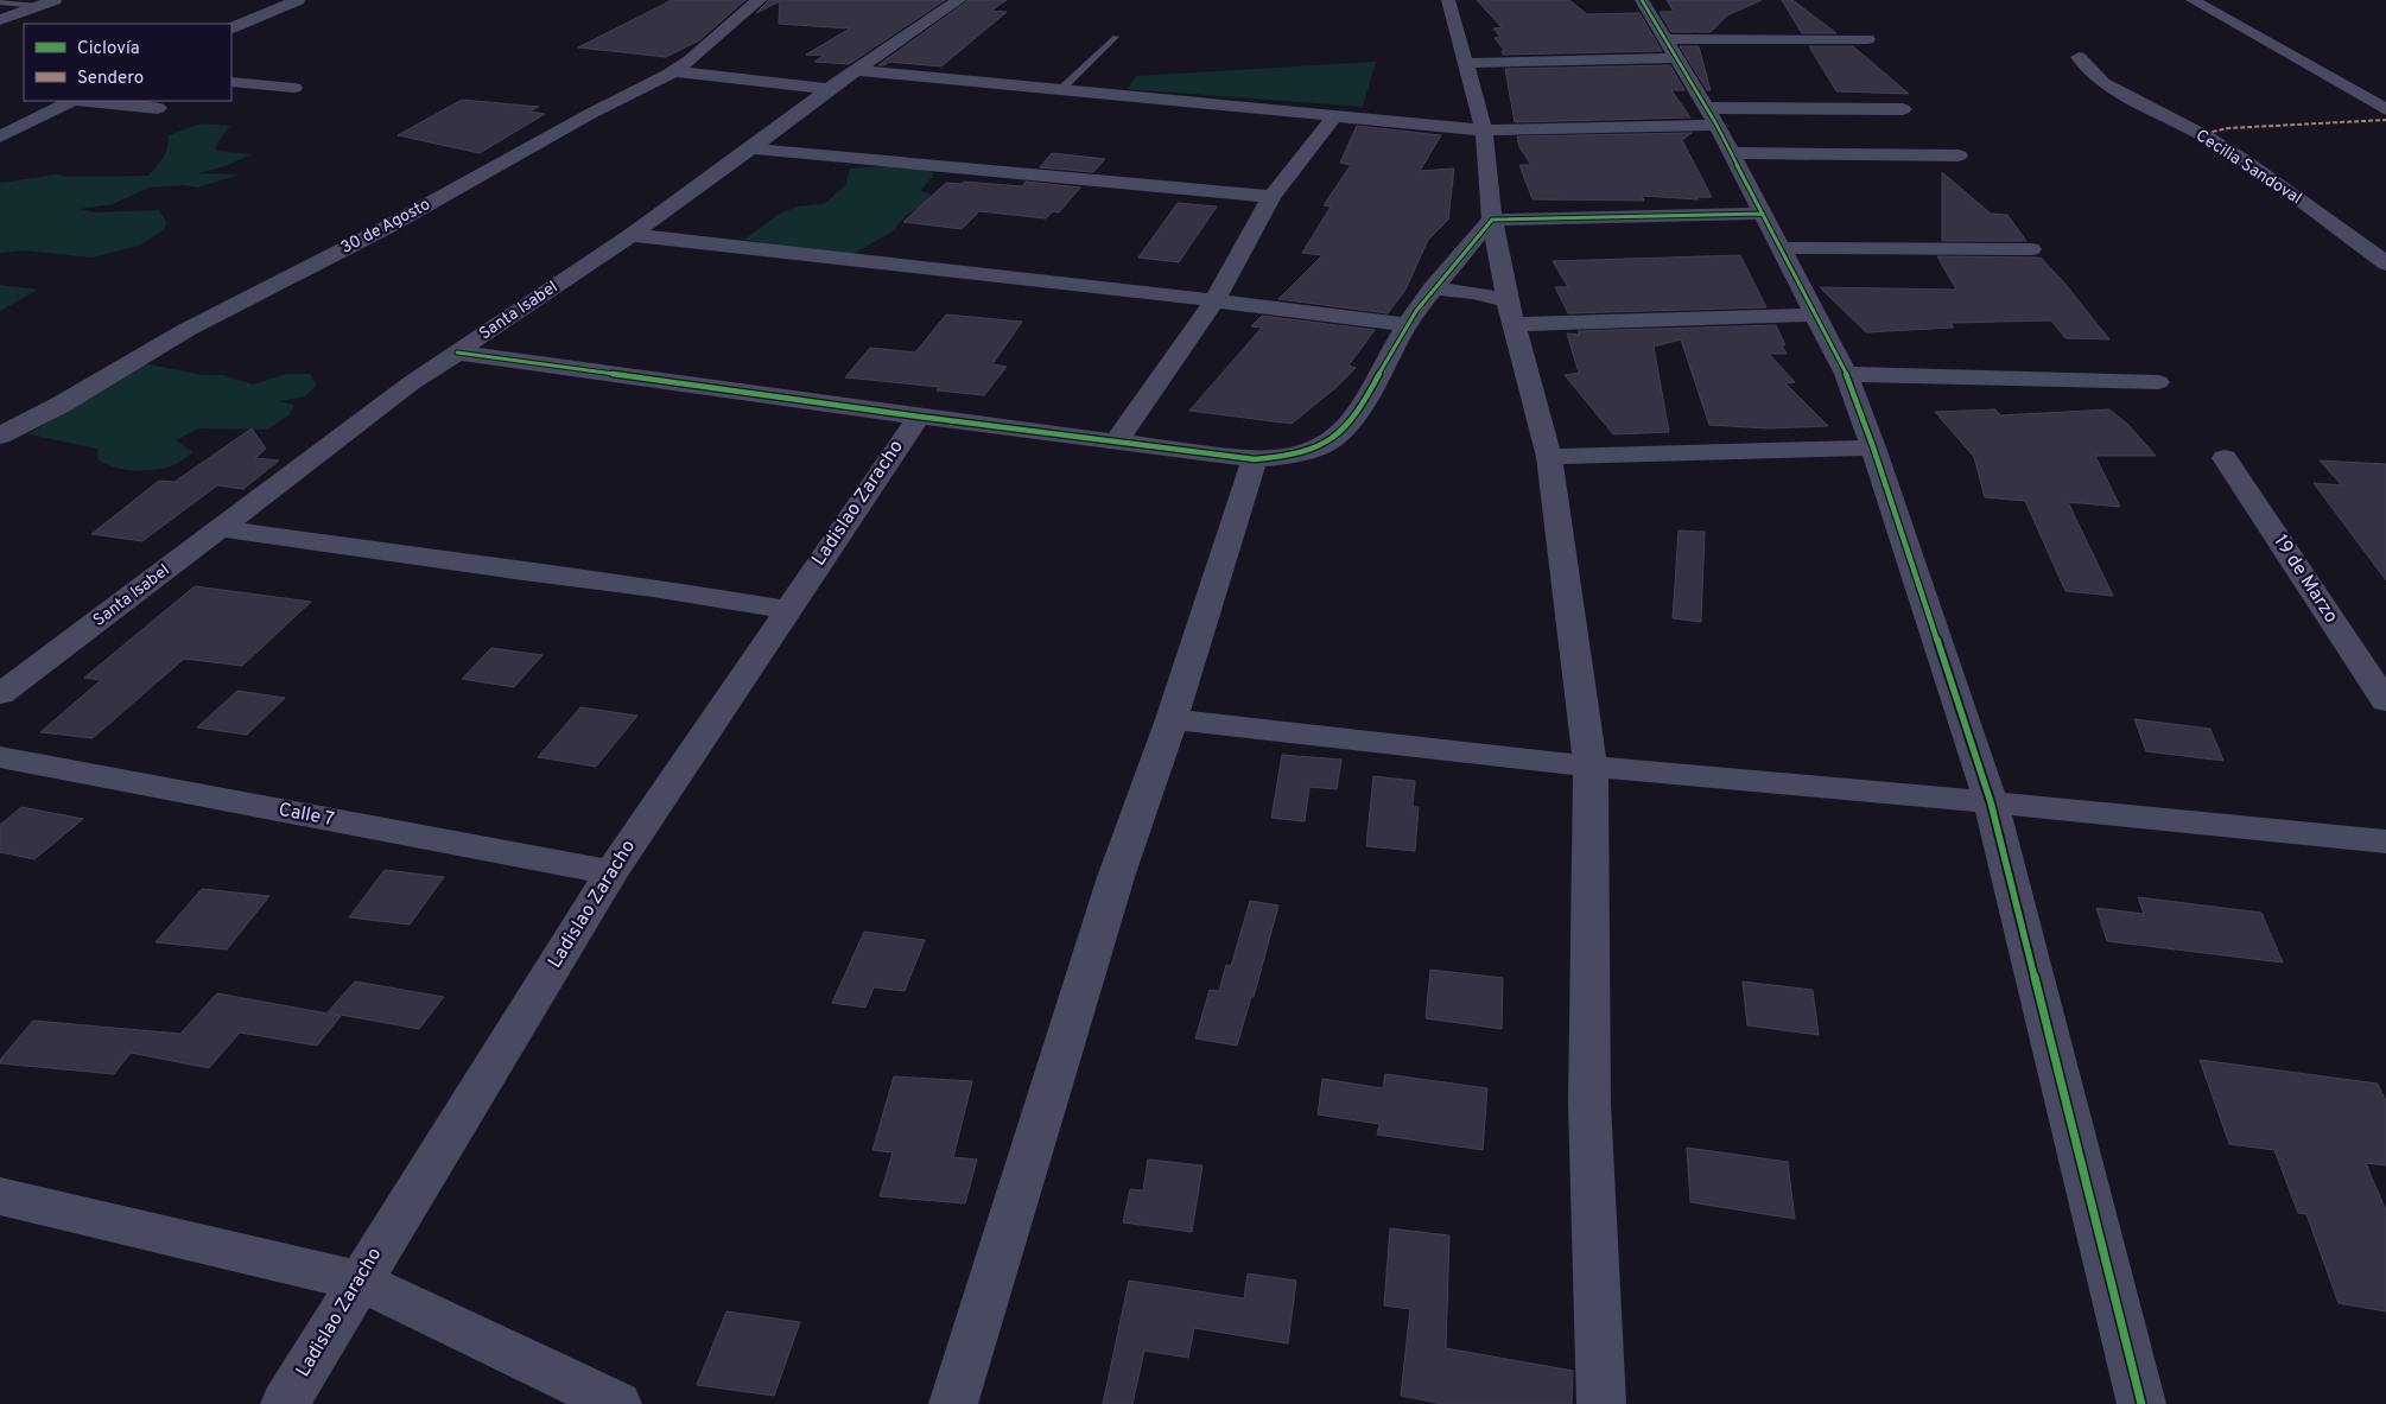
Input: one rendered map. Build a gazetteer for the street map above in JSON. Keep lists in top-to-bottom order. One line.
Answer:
{"streets":{"street":["Cecilia Sandoval","30 de Agosto","Santa Isabel","Ladislao Zaracho","19 de Marzo","Calle 7"]},"crossings":[["Ladislao Zaracho","Calle 7"]],"legend":["Ciclovía","Sendero"]}
